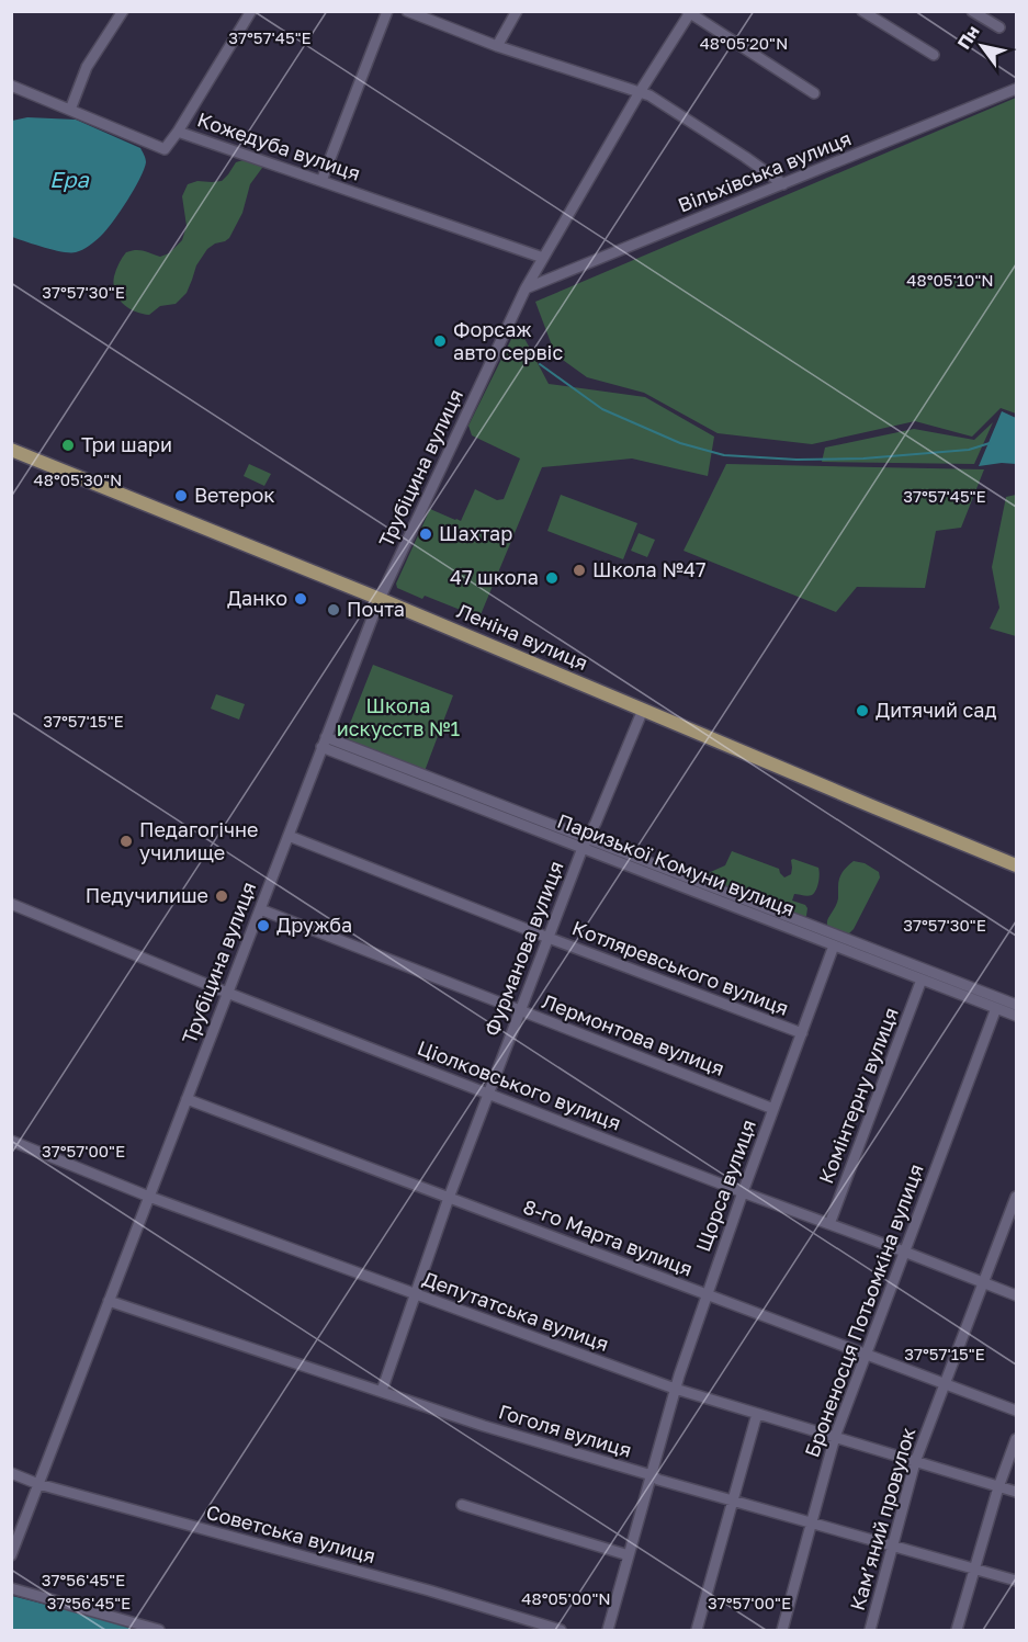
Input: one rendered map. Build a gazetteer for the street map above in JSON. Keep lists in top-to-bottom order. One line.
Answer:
{"streets":{"main road":["Леніна вулиця"],"street":["Кожедуба вулиця","Вільхівська вулиця","Трубіцина вулиця","Паризької Комуни вулиця","Фурманова вулиця","Котляревського вулиця","Лермонтова вулиця","Ціолковського вулиця","Комінтерну вулиця","Щорса вулиця","8-го Марта вулиця","Броненосця Потьомкіна вулиця","Депутатська вулиця","Гоголя вулиця","Кам’яний провулок","Советська вулиця"]},"crossings":[["Кожедуба вулиця","Трубіцина вулиця"],["Вільхівська вулиця","Трубіцина вулиця"],["Трубіцина вулиця","Леніна вулиця"],["Трубіцина вулиця","Паризької Комуни вулиця"],["Трубіцина вулиця","Котляревського вулиця"],["Трубіцина вулиця","Лермонтова вулиця"],["Трубіцина вулиця","Ціолковського вулиця"],["Трубіцина вулиця","8-го Марта вулиця"],["Трубіцина вулиця","Депутатська вулиця"],["Трубіцина вулиця","Гоголя вулиця"],["Трубіцина вулиця","Советська вулиця"],["Леніна вулиця","Фурманова вулиця"],["Паризької Комуни вулиця","Фурманова вулиця"],["Паризької Комуни вулиця","Комінтерну вулиця"],["Паризької Комуни вулиця","Щорса вулиця"],["Паризької Комуни вулиця","Броненосця Потьомкіна вулиця"],["Фурманова вулиця","Котляревського вулиця"],["Фурманова вулиця","Лермонтова вулиця"],["Фурманова вулиця","Ціолковського вулиця"],["Фурманова вулиця","8-го Марта вулиця"],["Фурманова вулиця","Депутатська вулиця"],["Фурманова вулиця","Гоголя вулиця"],["Котляревського вулиця","Щорса вулиця"],["Лермонтова вулиця","Щорса вулиця"],["Ціолковського вулиця","Комінтерну вулиця"],["Ціолковського вулиця","Щорса вулиця"],["Ціолковського вулиця","Броненосця Потьомкіна вулиця"],["Ціолковського вулиця","Кам’яний провулок"],["Щорса вулиця","8-го Марта вулиця"],["Щорса вулиця","Депутатська вулиця"],["Щорса вулиця","Гоголя вулиця"],["8-го Марта вулиця","Броненосця Потьомкіна вулиця"],["8-го Марта вулиця","Кам’яний провулок"],["Броненосця Потьомкіна вулиця","Депутатська вулиця"],["Броненосця Потьомкіна вулиця","Гоголя вулиця"],["Депутатська вулиця","Кам’яний провулок"],["Гоголя вулиця","Кам’яний провулок"]],"water":["Ера"],"parks":["Школа искусств №1"],"places":["Форсаж авто сервіс","Три шари","Ветерок","Шахтар","Школа №47","47 школа","Данко","Почта","Дитячий сад","Педагогічне училище","Педучилише","Дружба"],"north":"top left","coordinates":["37°57'45\"E","48°05'20\"N","48°05'10\"N","37°57'30\"E","48°05'30\"N","37°57'15\"E","37°57'00\"E","37°56'45\"E","48°05'00\"N"]}
